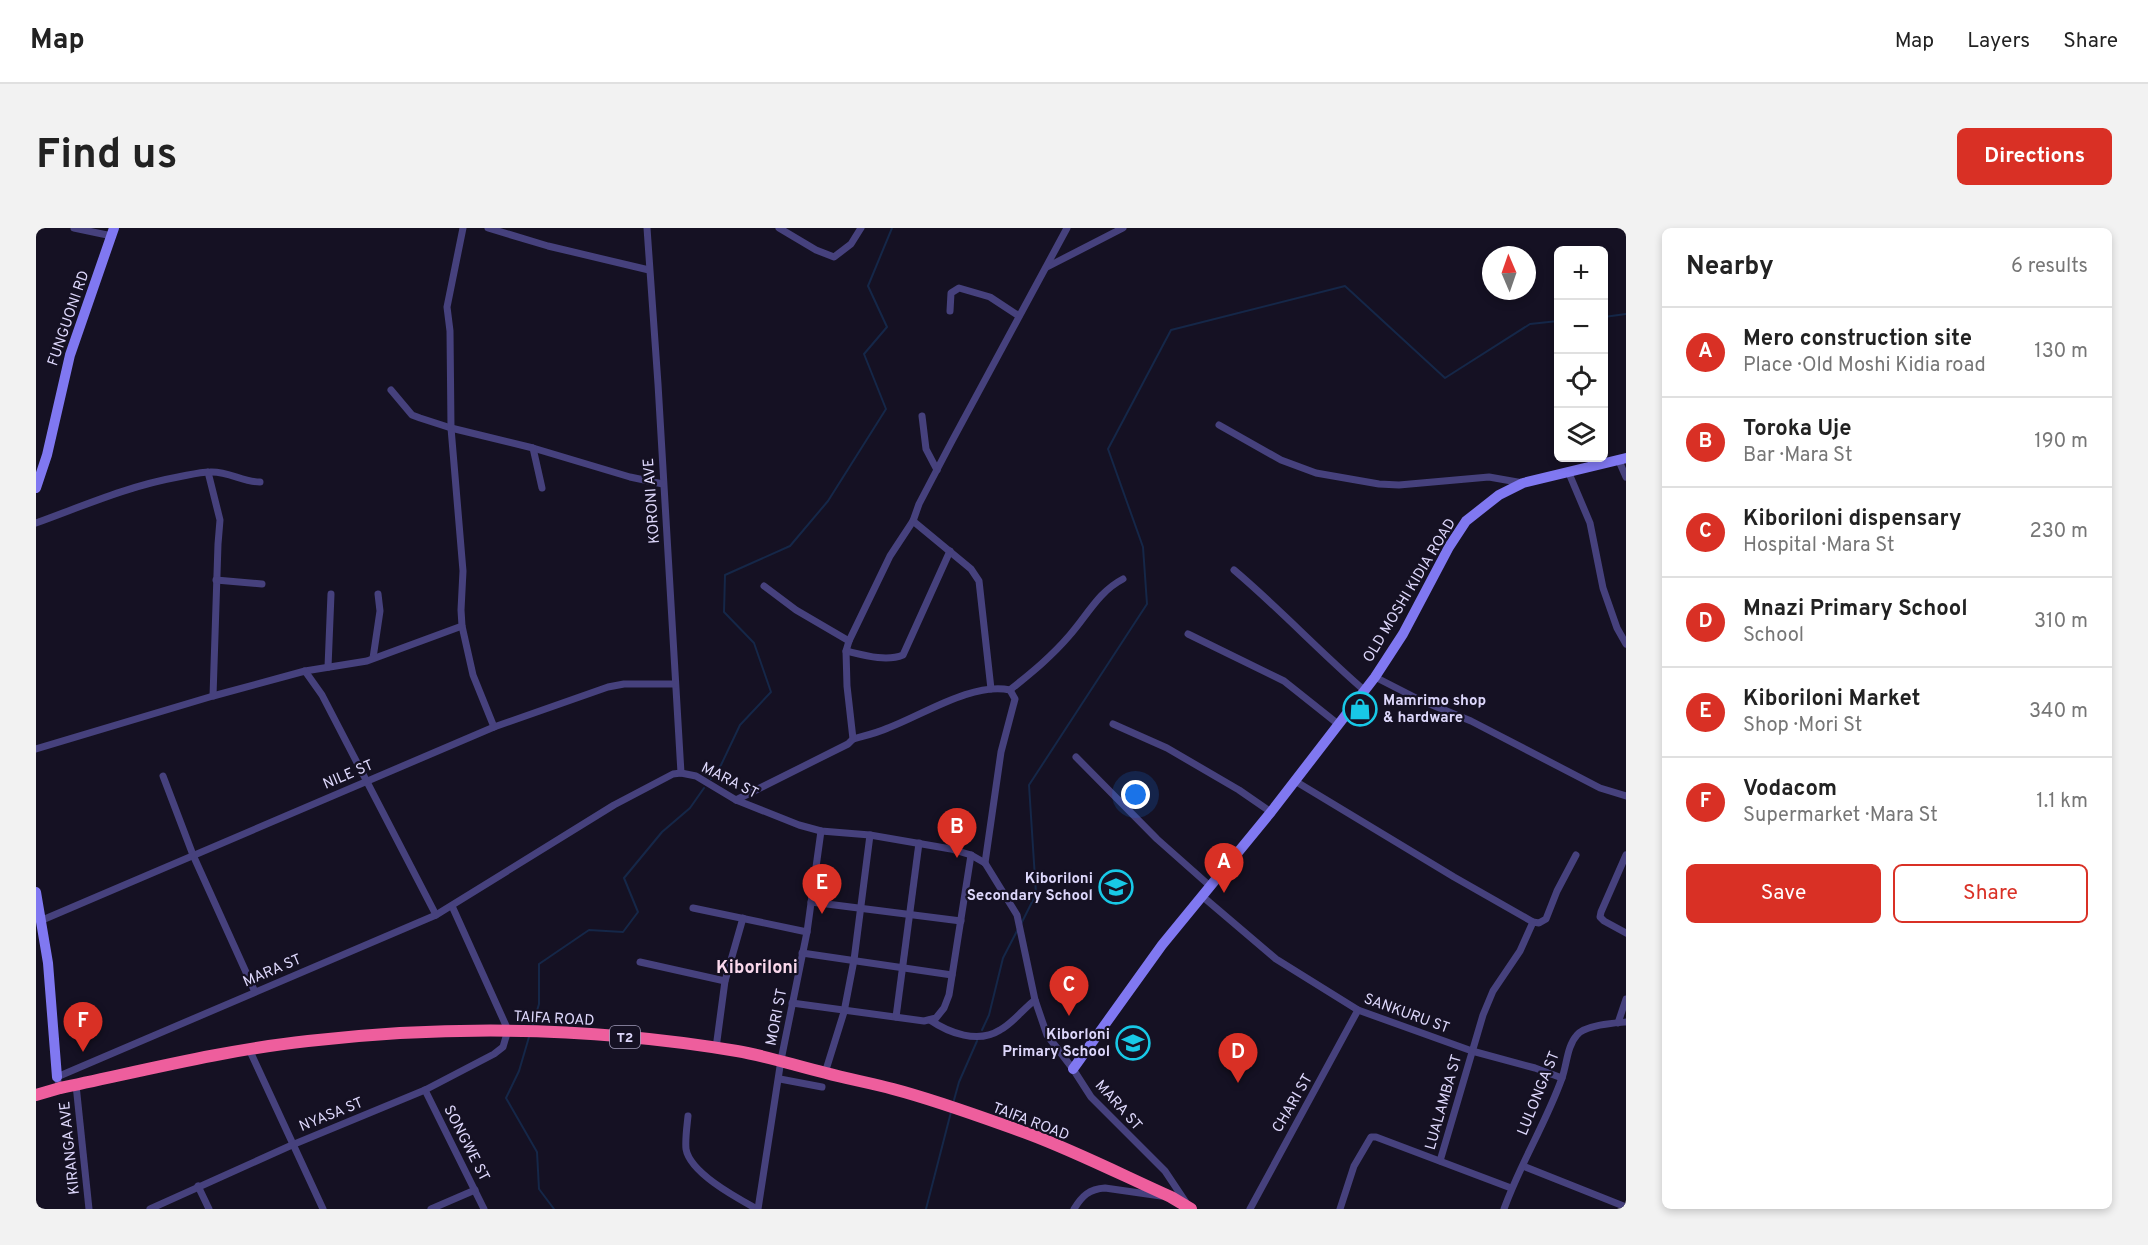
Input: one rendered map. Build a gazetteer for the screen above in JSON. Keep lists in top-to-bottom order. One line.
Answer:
{"streets":{"highway":["TAIFA ROAD","T2"],"street":["FUNGUONI RD","KORONI AVE","OLD MOSHI KIDIA ROAD","NILE ST","MARA ST","SANKURU ST","MORI ST","LULONGA ST","LUALAMBA ST","CHARI ST","NYASA ST","SONGWE ST","KIRANGA AVE"]},"crossings":[["KORONI AVE","NILE ST"],["KORONI AVE","MARA ST"],["OLD MOSHI KIDIA ROAD","MARA ST"],["OLD MOSHI KIDIA ROAD","SANKURU ST"],["MARA ST","MORI ST"],["MARA ST","TAIFA ROAD"],["SANKURU ST","LULONGA ST"],["SANKURU ST","LUALAMBA ST"],["SANKURU ST","CHARI ST"],["MORI ST","TAIFA ROAD"],["TAIFA ROAD","NYASA ST"],["TAIFA ROAD","KIRANGA AVE"],["NYASA ST","SONGWE ST"]],"districts":["Kiboriloni"],"places":{"shop":["Mamrimo shop & hardware"],"school or university":["Kiboriloni Secondary School","Kiborloni Primary School"]},"north":"top","page":{"header":"Map","nav":["Map","Layers","Share"],"buttons":["Directions",["Save","Share"]],"title":"Find us","heading":["Nearby","6 results"],"map_buttons":["+","−"],"list":[{"mark":"A","name":"Mero construction site","note":"Place · Old Moshi Kidia road","value":"130 m"},{"mark":"B","name":"Toroka Uje","note":"Bar · Mara St","value":"190 m"},{"mark":"C","name":"Kiboriloni dispensary","note":"Hospital · Mara St","value":"230 m"},{"mark":"D","name":"Mnazi Primary School","note":"School","value":"310 m"},{"mark":"E","name":"Kiboriloni Market","note":"Shop · Mori St","value":"340 m"},{"mark":"F","name":"Vodacom","note":"Supermarket · Mara St","value":"1.1 km"}],"pins":["B","A","E","C","F","D"]}}
